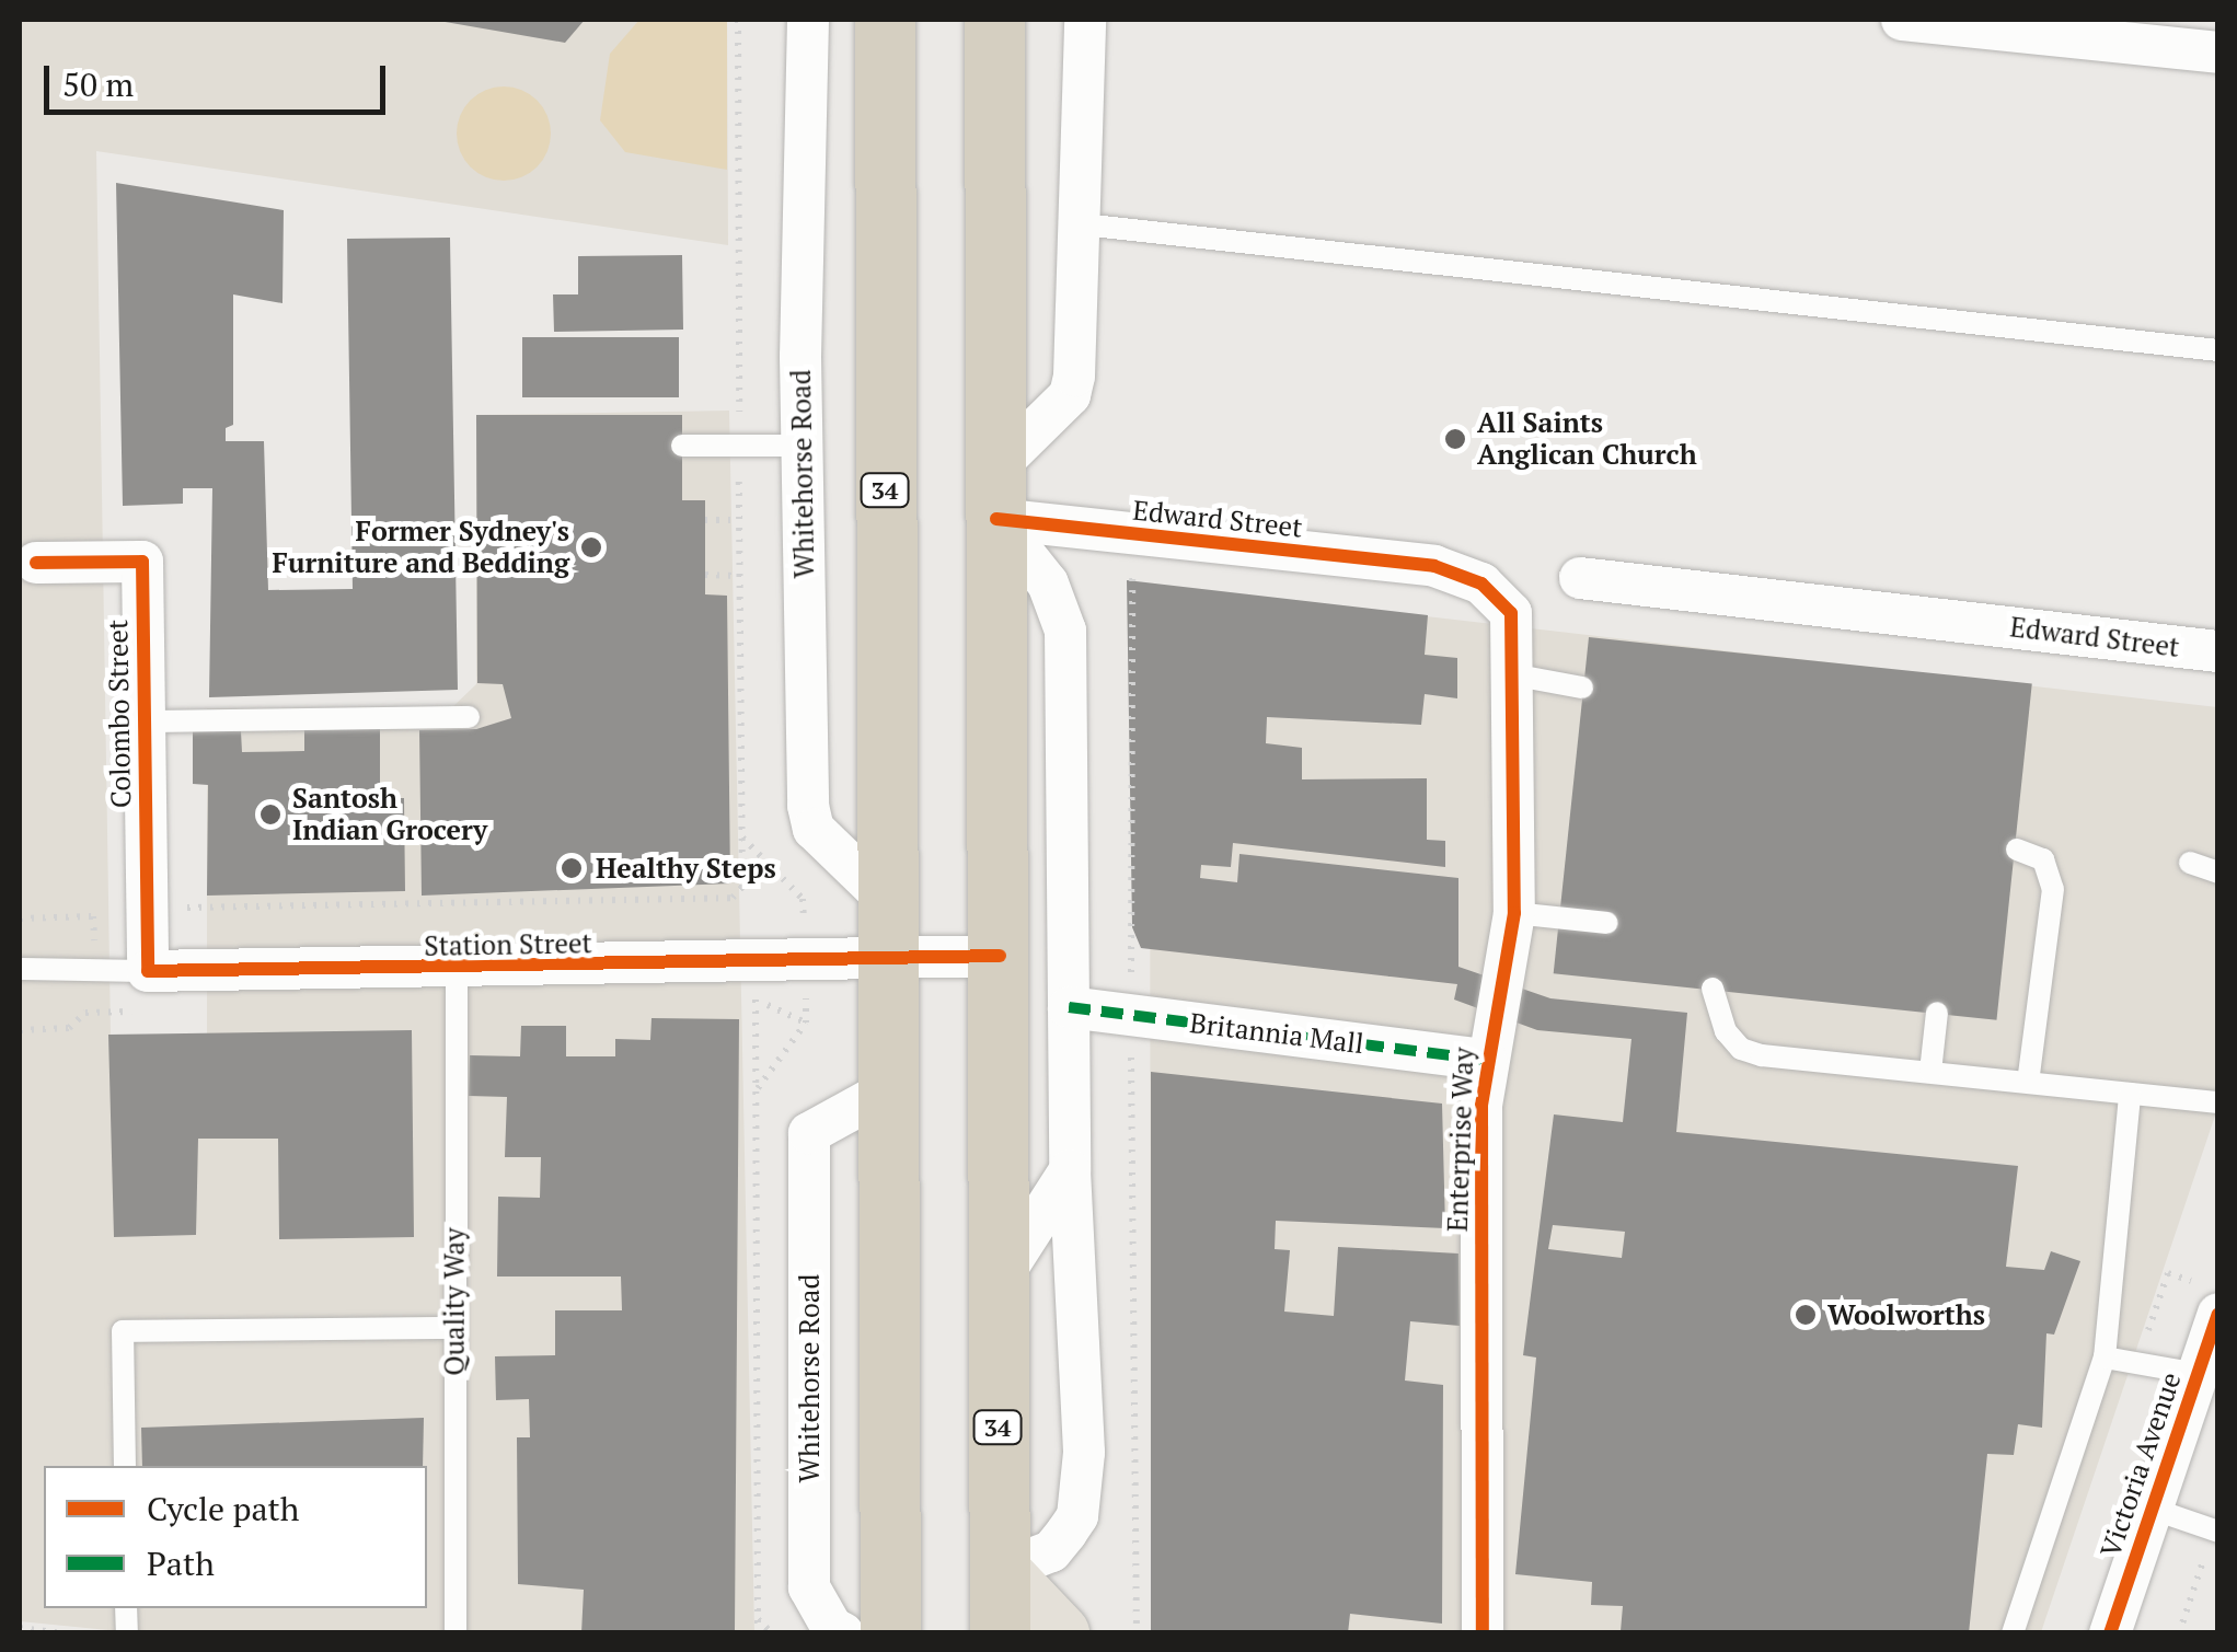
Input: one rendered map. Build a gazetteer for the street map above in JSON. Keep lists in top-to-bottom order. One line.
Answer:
{"streets":{"highway":["34"],"street":["Whitehorse Road","Edward Street","Colombo Street","Station Street","Britannia Mall","Enterprise Way","Victoria Avenue"],"lane":["Quality Way"]},"crossings":[["Whitehorse Road","34"],["34","Edward Street"],["34","Station Street"],["Edward Street","Enterprise Way"],["Colombo Street","Station Street"],["Station Street","Quality Way"],["Britannia Mall","Enterprise Way"]],"places":["All Saints Anglican Church","Former Sydney's Furniture and Bedding","Santosh Indian Grocery","Healthy Steps","Woolworths"],"legend":["Cycle path","Path"],"scale_bar":"50 m"}
